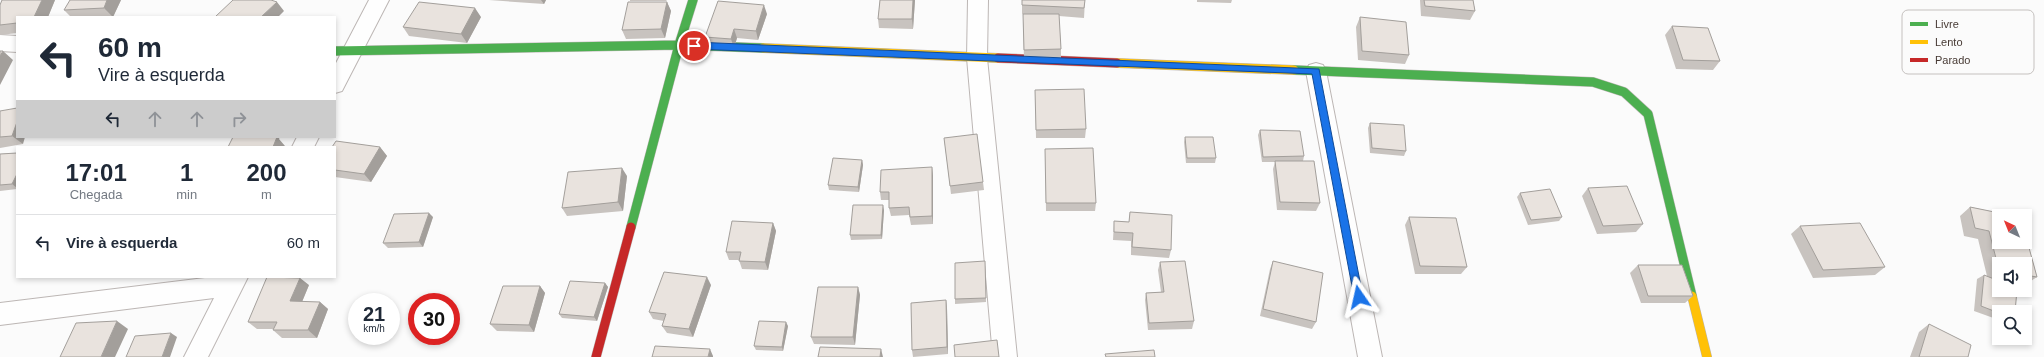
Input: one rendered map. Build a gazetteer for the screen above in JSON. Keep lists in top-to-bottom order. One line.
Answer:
{"legend":["Livre","Lento","Parado"],"north":"top left","page":{"turn":["60 m","Vire à esquerda"],"eta":["17:01","Chegada","1","min","200","m"],"list":[{"name":"Vire à esquerda","value":"60 m"}],"speed":"21 km/h","limit":"30"}}
